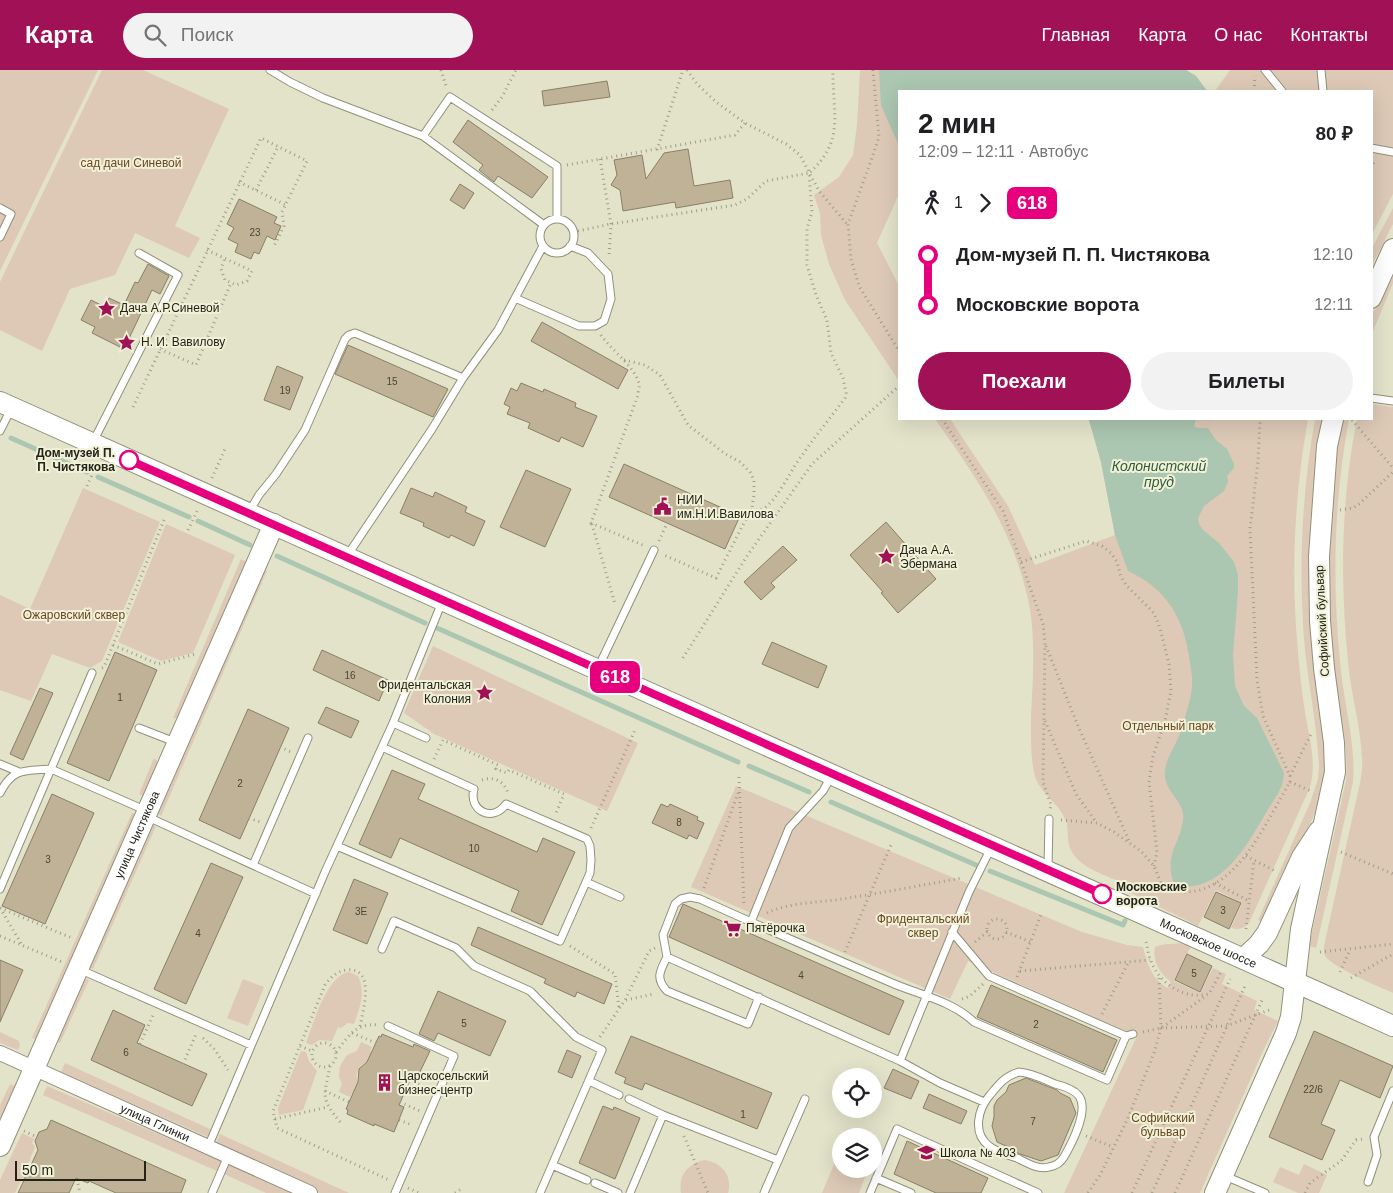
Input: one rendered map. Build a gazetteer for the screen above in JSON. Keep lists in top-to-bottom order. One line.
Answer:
{"streets":{"main road":["Софийский бульвар","улица Чистякова","Московское шоссе"],"street":["улица Глинки"]},"crossings":[["Софийский бульвар","Московское шоссе"],["улица Чистякова","Московское шоссе"],["улица Чистякова","улица Глинки"]],"water":["Колонистский пруд"],"parks":["сад дачи Синевой","Ожаровский сквер","Отдельный парк","Фридентальский сквер","Софийский бульвар"],"places":{"place":["Дача А.Р.Синевой","Н. И. Вавилову","Дача А.А. Эбермана","Фридентальская Колония"],"other":["Дом-музей П. П. Чистякова","Московские ворота"],"public building":["НИИ им.Н.И.Вавилова"],"supermarket":["Пятёрочка"],"building":["Царскосельский бизнес-центр"],"school or university":["Школа № 403"]},"lines":["bus line 618"],"house_numbers":["23","15","19","16","1","2","8","10","3","3","3Е","4","5","4","5","2","6","22/6","1","7"],"scale_bar":"50 m","page":{"header":"Карта","search":"Поиск","nav":["Главная","Карта","О нас","Контакты"],"on_map":"618","heading":["2 мин","12:09 – 12:11 · Автобус","80 ₽"],"legs":["1","618"],"list":[{"name":"Дом-музей П. П. Чистякова","value":"12:10"},{"name":"Московские ворота","value":"12:11"}],"buttons":["Поехали","Билеты"],"scale":"50 m"}}
